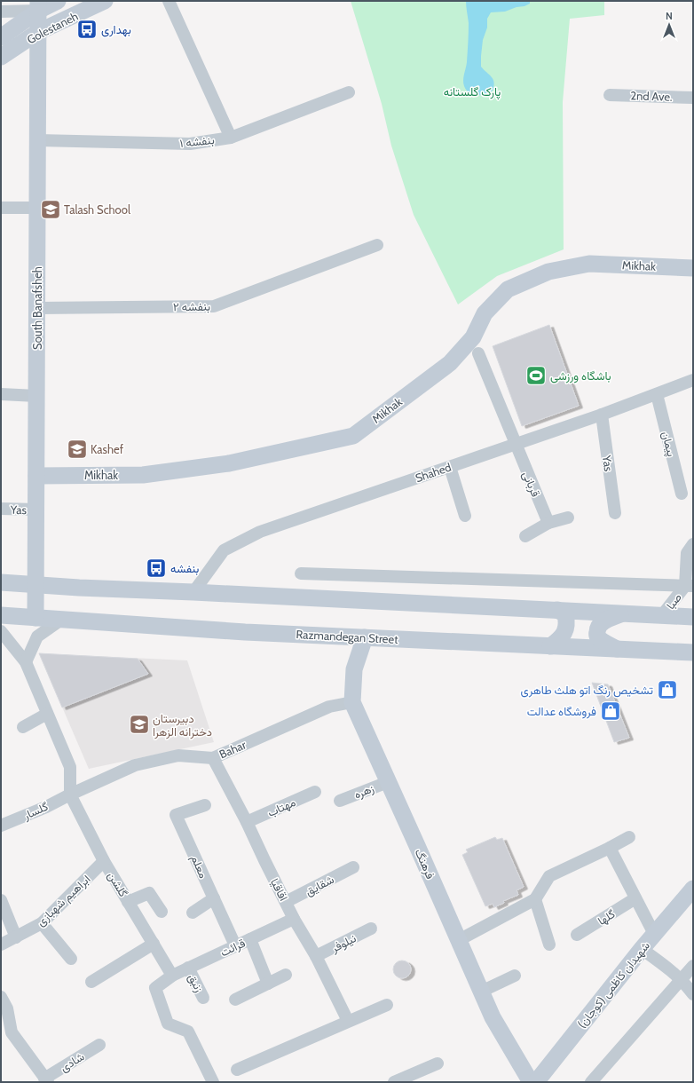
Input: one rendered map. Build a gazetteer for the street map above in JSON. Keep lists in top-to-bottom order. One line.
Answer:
{"streets":{"main road":["Golestaneh","Mikhak","South Banafsheh","Razmandegan Street","فرهنگ","شهیدان کاظمی (کوجان)"],"street":["2nd Ave.","بنفشه ۱","بنفشه ۲","پیمان","Yas","Shahed","قربانی","صبا","Bahar","زهره","مهتاب","گلسار","معلم","گلشن","شقایق","اقاقیا","ابراهیم شهبازی","گلها","نیلوفر","قرائت","زنبق","شادی"]},"crossings":[["Golestaneh","South Banafsheh"],["بنفشه ۱","South Banafsheh"],["Mikhak","South Banafsheh"],["بنفشه ۲","South Banafsheh"],["South Banafsheh","Yas"],["South Banafsheh","Razmandegan Street"],["پیمان","Shahed"],["Yas","Shahed"],["Shahed","قربانی"],["Razmandegan Street","فرهنگ"],["Bahar","گلسار"],["Bahar","فرهنگ"],["Bahar","گلشن"],["Bahar","اقاقیا"],["زهره","فرهنگ"],["مهتاب","اقاقیا"],["گلسار","گلشن"],["معلم","قرائت"],["گلشن","ابراهیم شهبازی"],["گلشن","قرائت"],["شقایق","اقاقیا"],["اقاقیا","نیلوفر"],["اقاقیا","قرائت"],["قرائت","زنبق"]],"parks":["پارک گلستانه"],"places":{"bus stop":["بهداری","بنفشه"],"school or university":["Talash School","Kashef","دبيرستان دخترانه الزهرا"],"sports":["باشگاه ورزشی"],"shop":["تشخیص رنگ اتو هلث طاهری","فروشگاه عدالت"]},"north":"top"}
